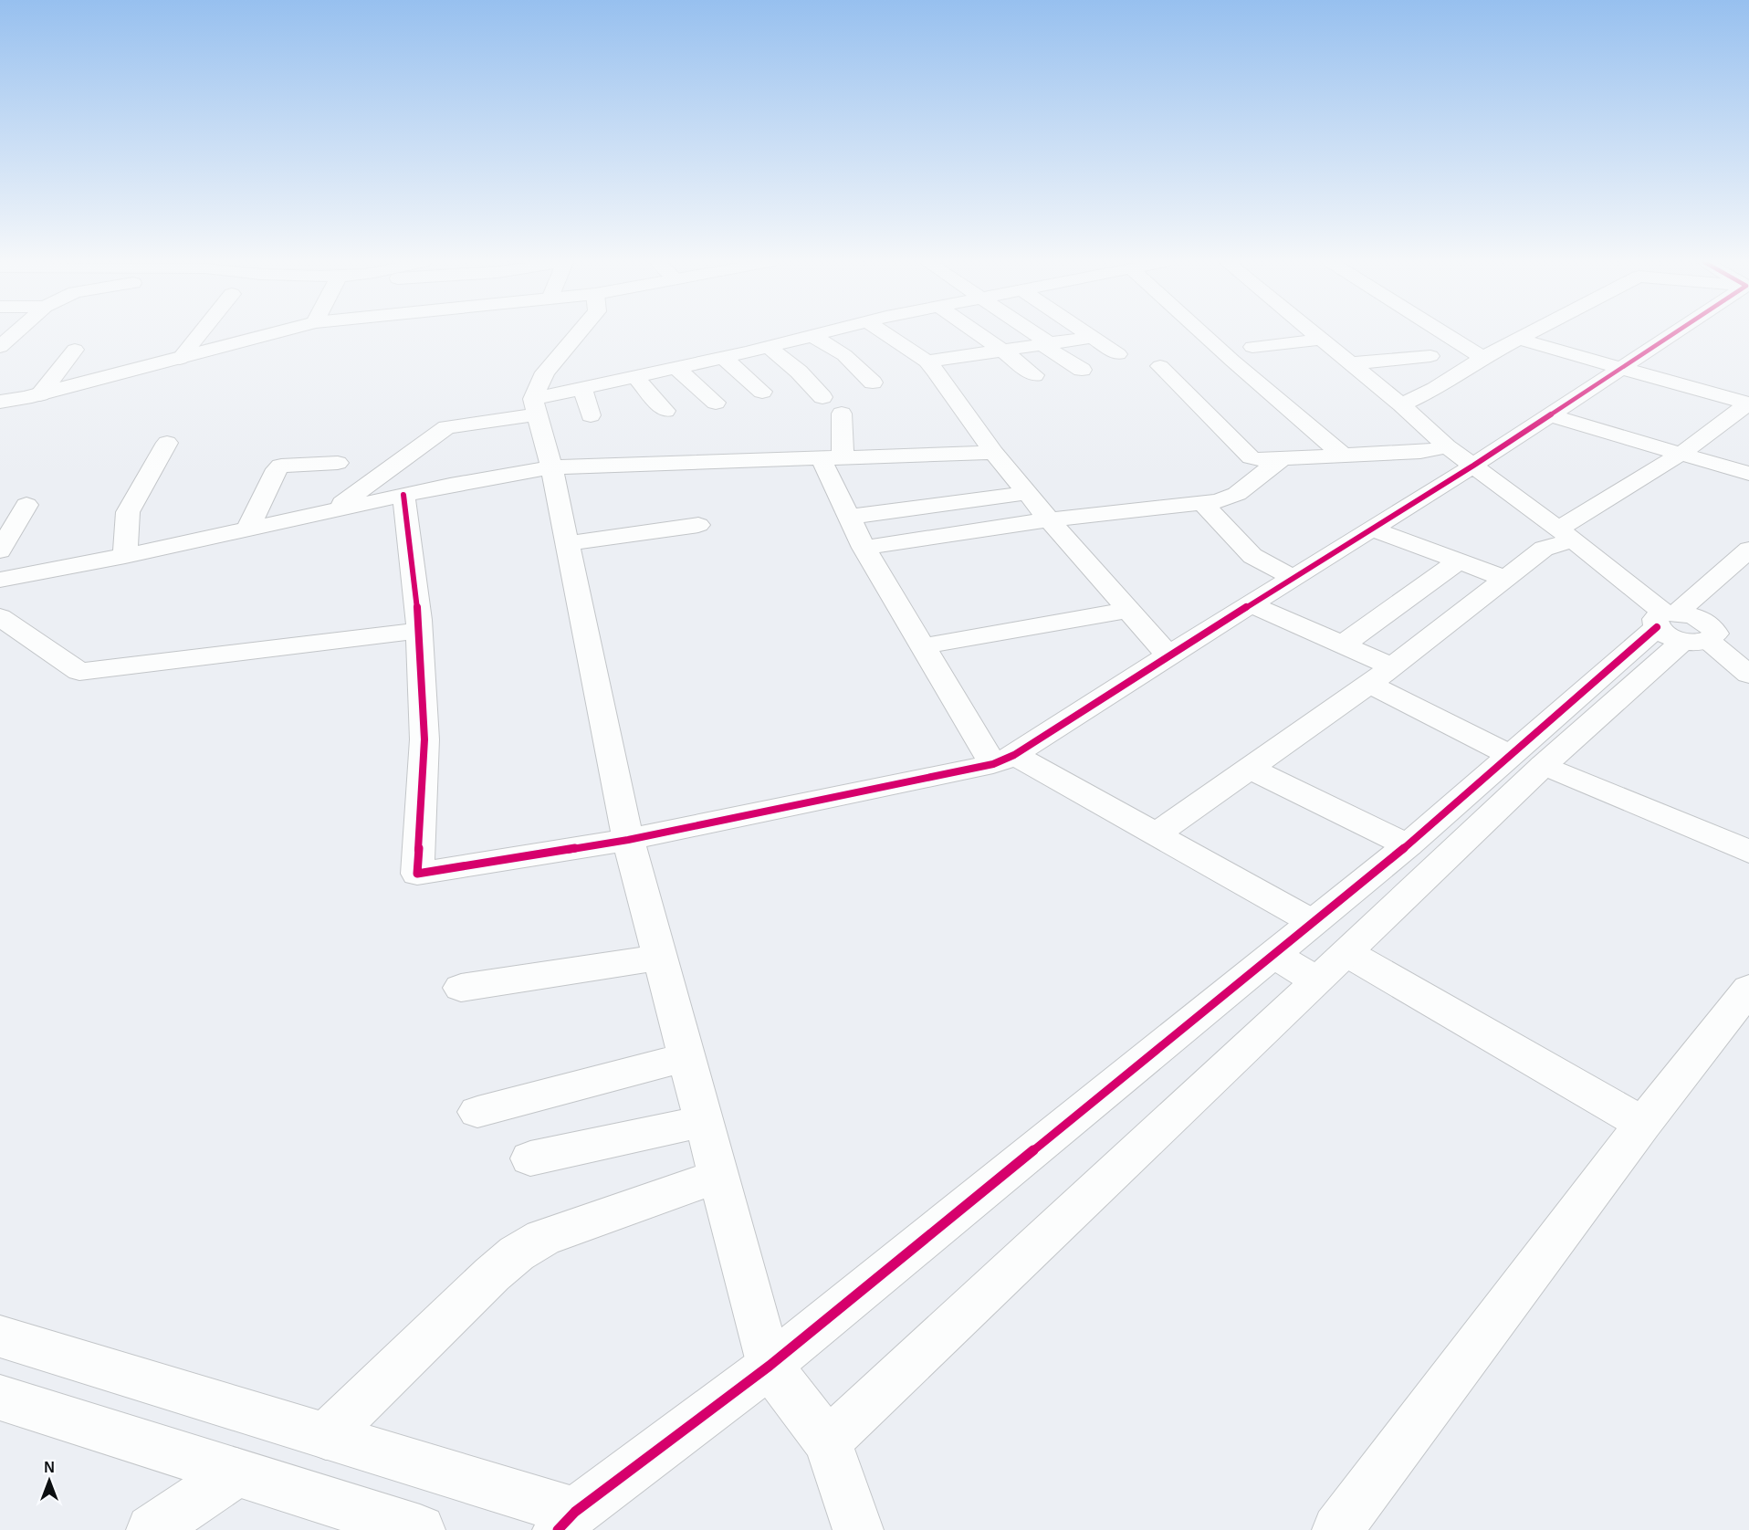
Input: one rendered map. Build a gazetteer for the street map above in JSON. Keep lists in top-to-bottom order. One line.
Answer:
{"north":"top"}
